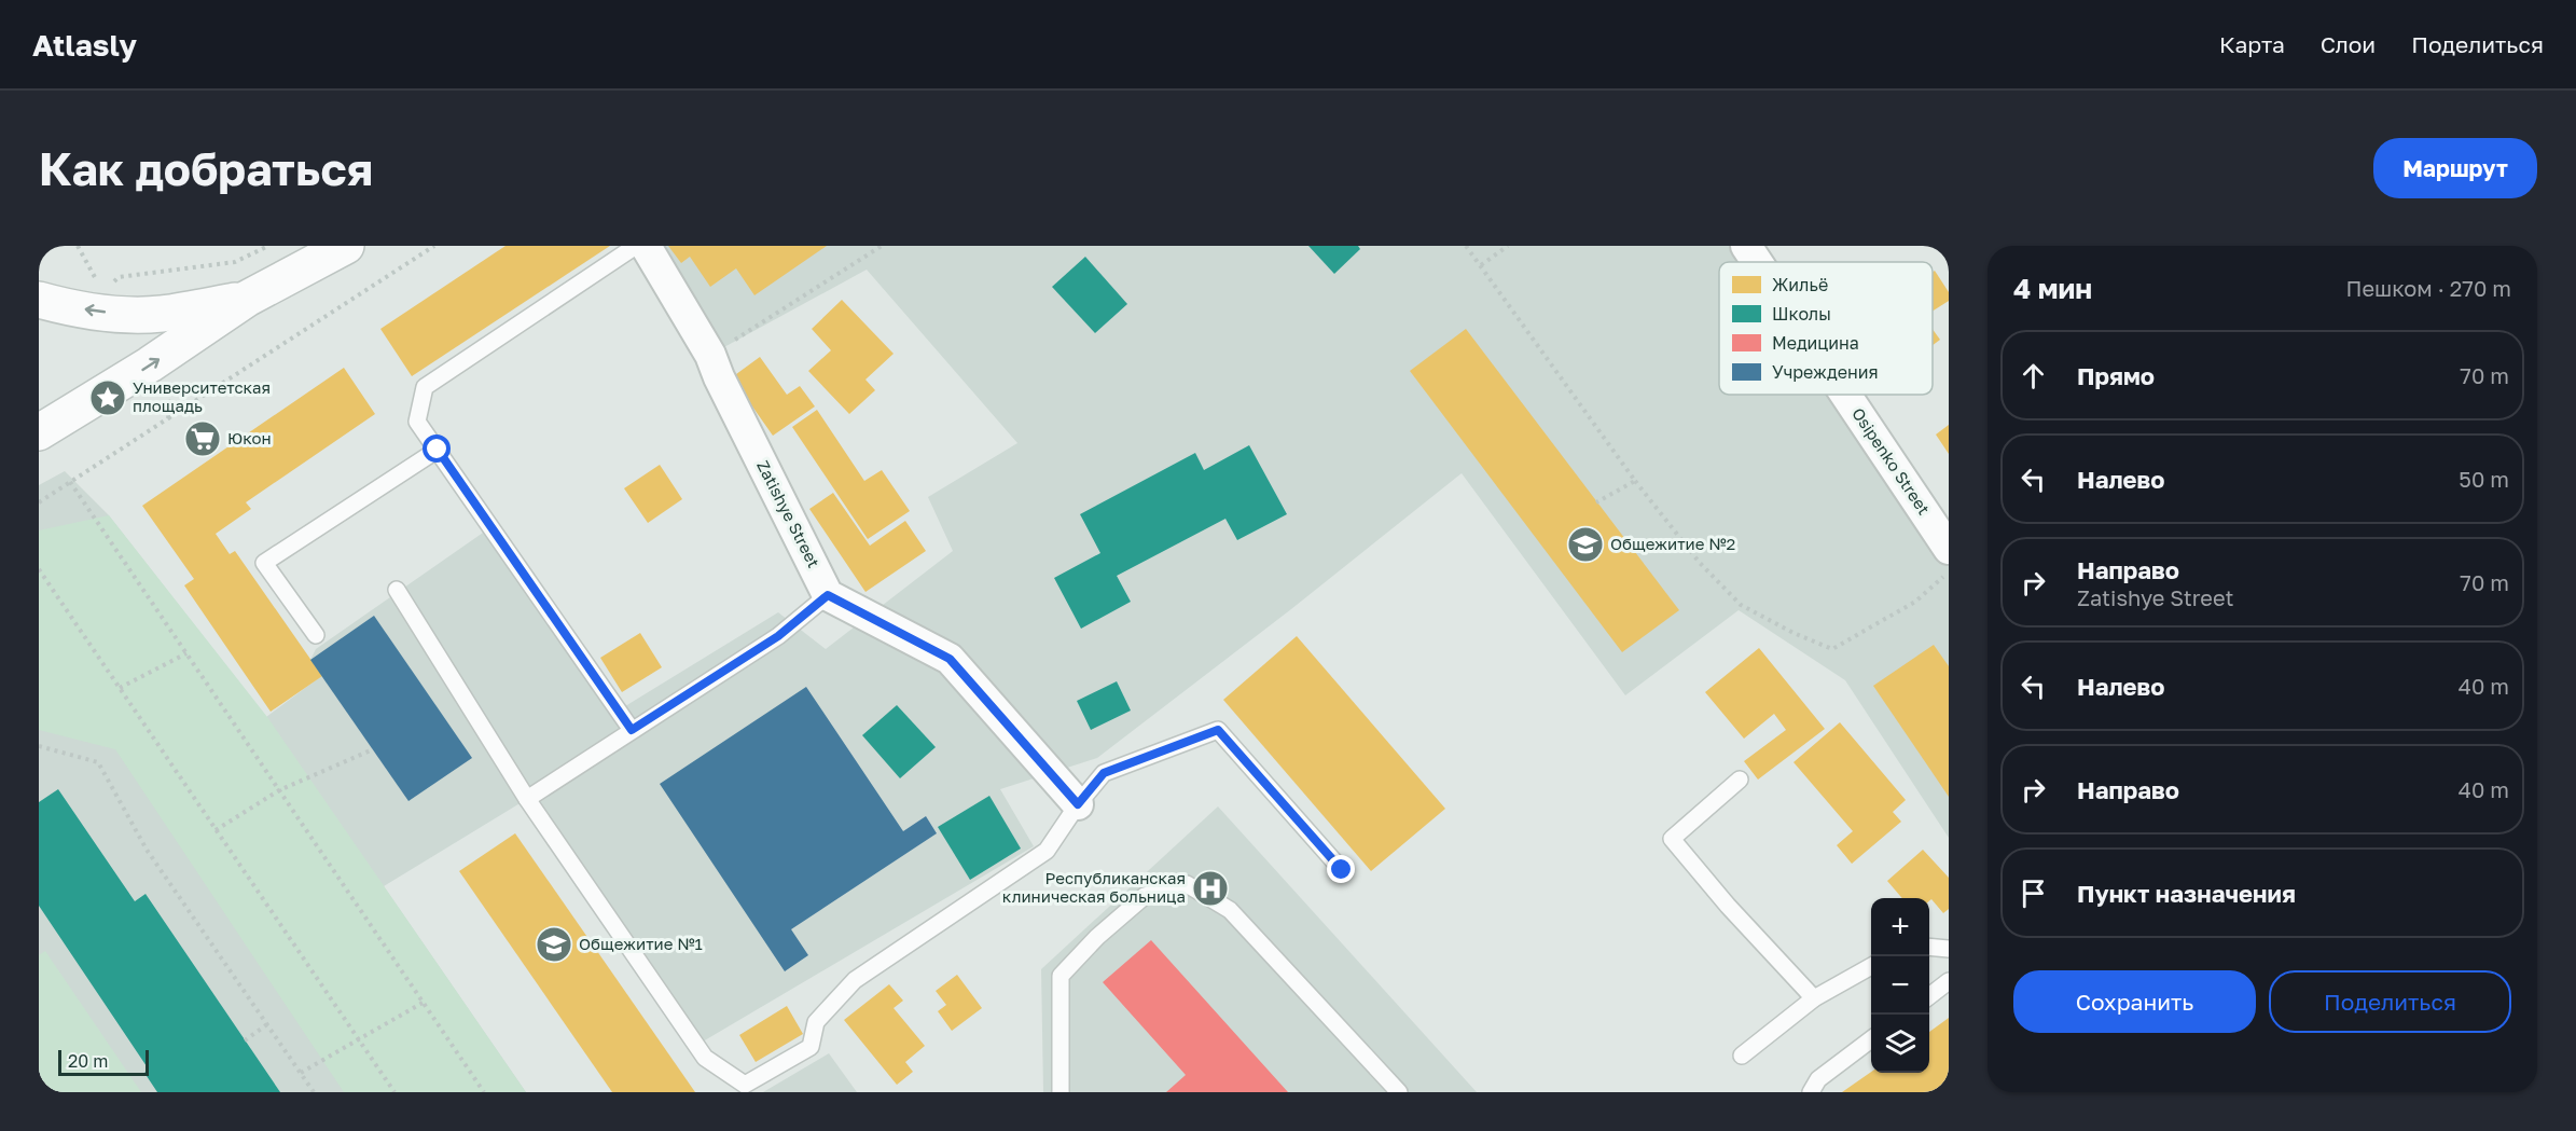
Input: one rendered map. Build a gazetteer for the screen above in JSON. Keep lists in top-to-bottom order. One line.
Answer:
{"streets":{"street":["Osipenko Street","Zatishye Street"]},"places":{"place":["Университетская площадь"],"supermarket":["Юкон"],"school or university":["Общежитие №2","Общежитие №1"],"hospital":["Республиканская клиническая больница"]},"legend":["Жильё","Школы","Медицина","Учреждения"],"scale_bar":"20 m","page":{"header":"Atlasly","nav":["Карта","Слои","Поделиться"],"buttons":["Маршрут",["Сохранить","Поделиться"]],"title":"Как добраться","heading":["4 мин","Пешком · 270 m"],"list":[["Прямо","70 m"],["Налево","50 m"],["Направо","Zatishye Street","70 m"],["Налево","40 m"],["Направо","40 m"],"Пункт назначения"],"map_buttons":["+","−"],"scale":"20 m"}}
